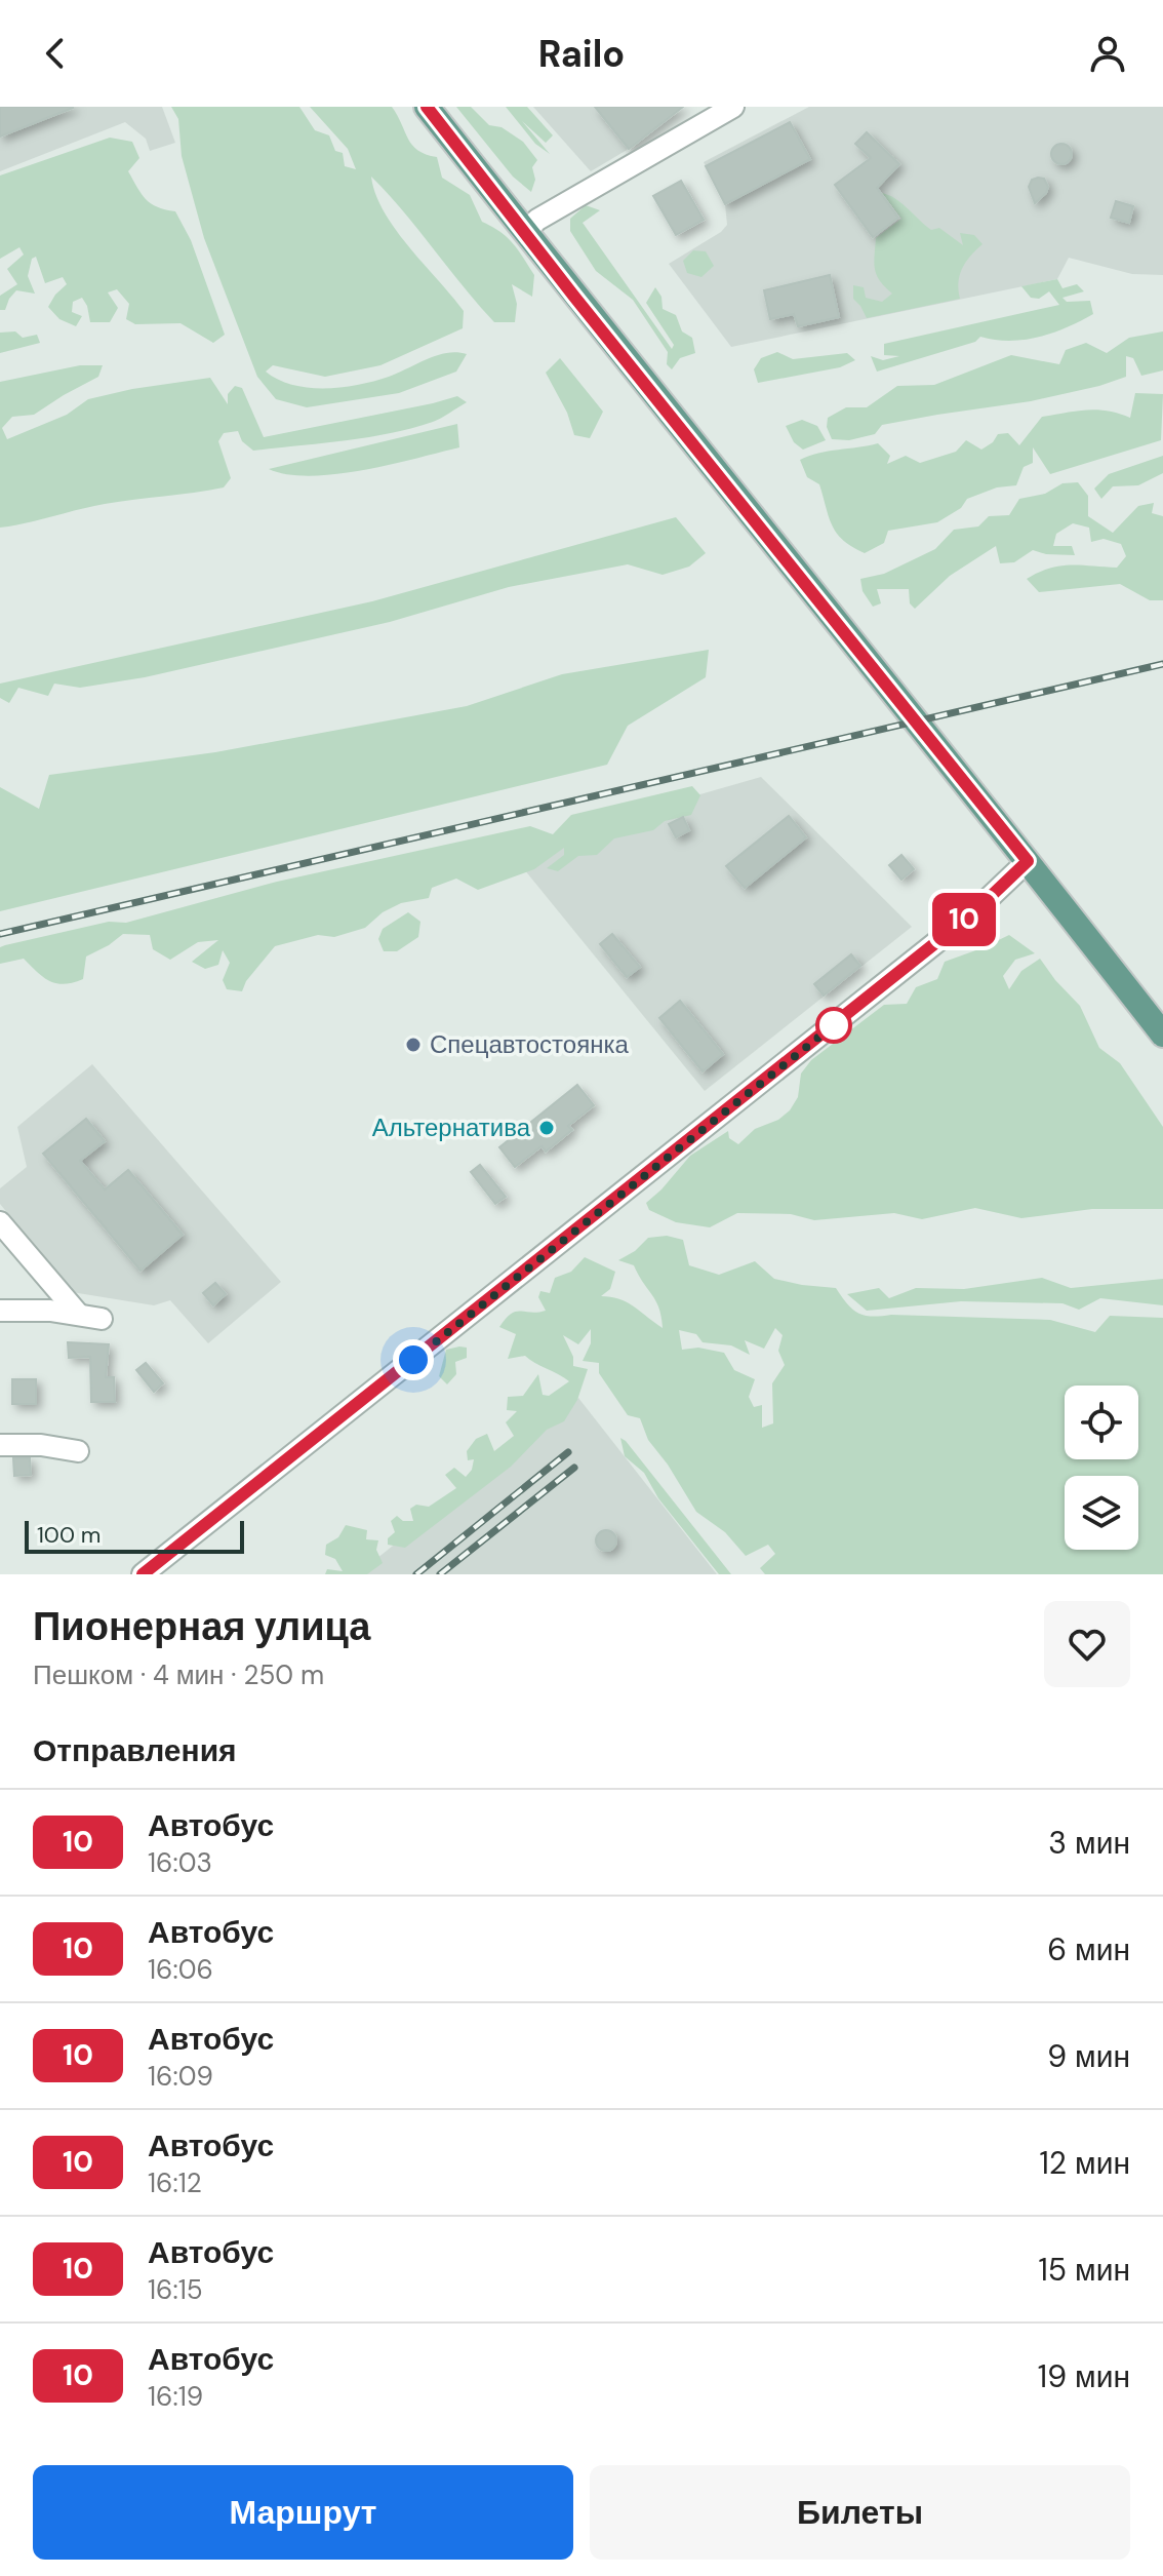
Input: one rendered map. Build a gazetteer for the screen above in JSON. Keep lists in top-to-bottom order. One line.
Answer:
{"places":["Спецавтостоянка","Альтернатива"],"lines":["bus line 10"],"scale_bar":"100 m","page":{"header":"Railo","on_map":"10","scale":"100 m","heading":[["Пионерная улица","Пешком · 4 мин · 250 m"],"Отправления"],"list":[{"mark":"10","name":"Автобус","note":"16:03","value":"3 мин"},{"mark":"10","name":"Автобус","note":"16:06","value":"6 мин"},{"mark":"10","name":"Автобус","note":"16:09","value":"9 мин"},{"mark":"10","name":"Автобус","note":"16:12","value":"12 мин"},{"mark":"10","name":"Автобус","note":"16:15","value":"15 мин"},{"mark":"10","name":"Автобус","note":"16:19","value":"19 мин"}],"buttons":["Маршрут","Билеты"]}}
